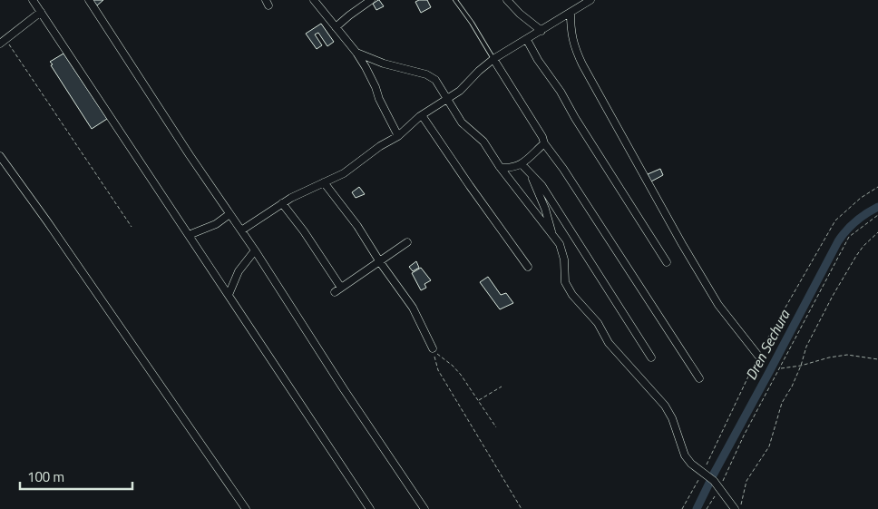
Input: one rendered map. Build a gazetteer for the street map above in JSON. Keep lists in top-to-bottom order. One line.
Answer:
{"water":["Dren Sechura"],"scale_bar":"100 m"}
